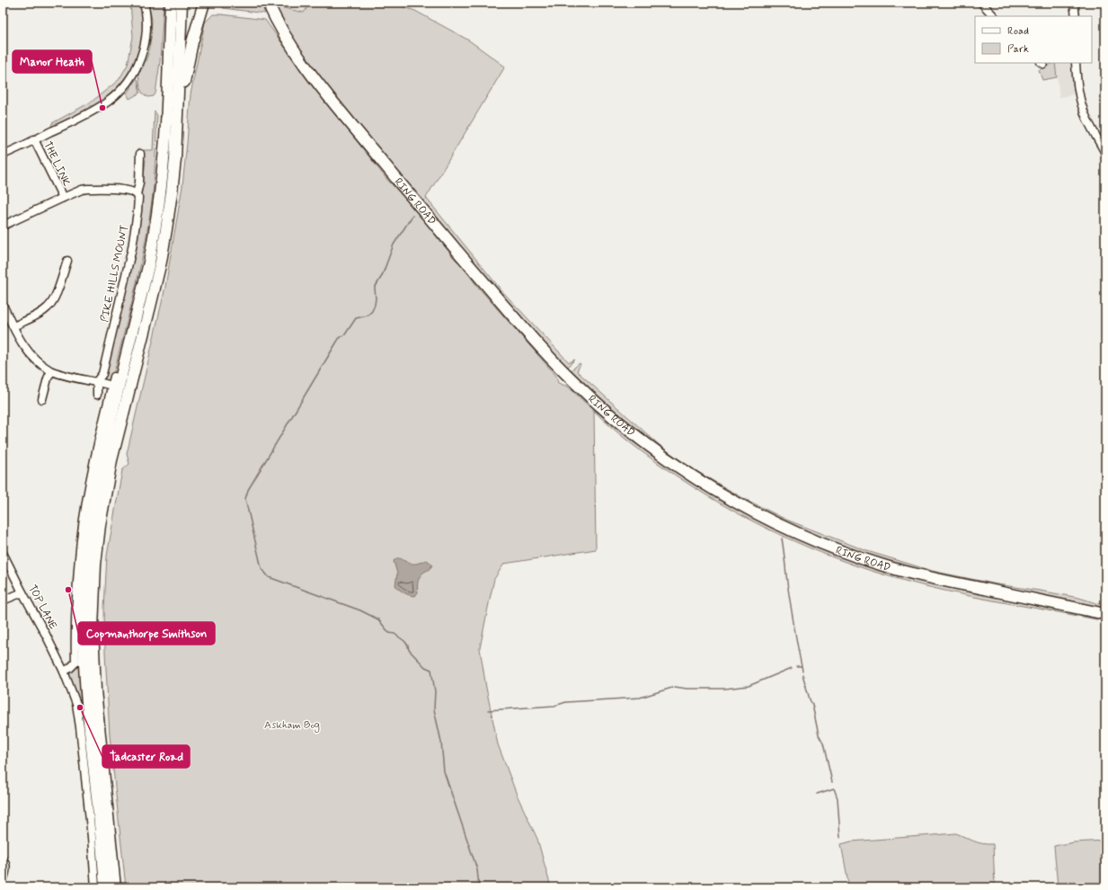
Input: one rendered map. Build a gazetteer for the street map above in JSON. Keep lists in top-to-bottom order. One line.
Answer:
{"streets":{"highway":["RING ROAD"],"street":["THE LINK","PIKE HILLS MOUNT","TOP LANE"]},"parks":["Askham Bog"],"places":["Manor Heath","Copmanthorpe Smithson","Tadcaster Road"],"legend":["Road","Park"]}
